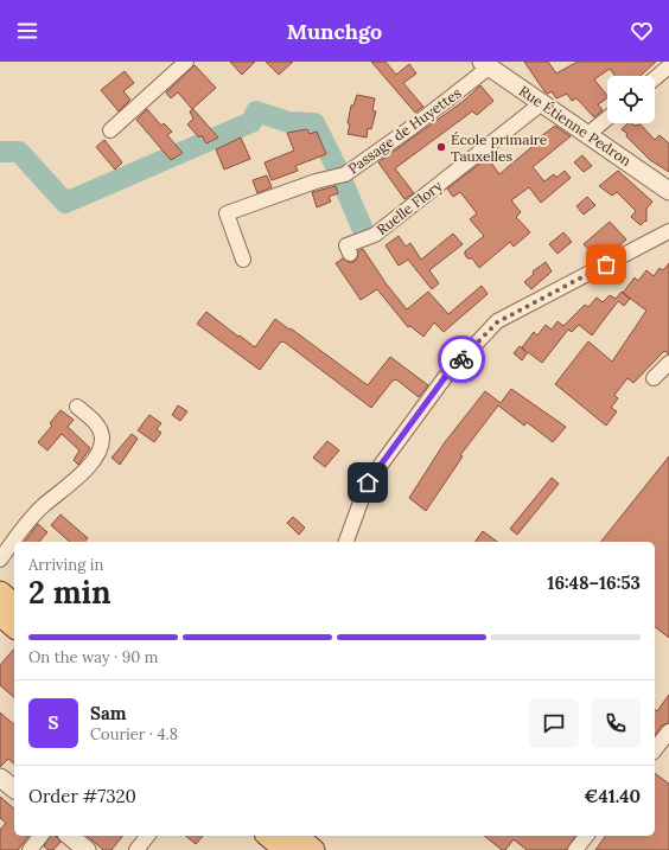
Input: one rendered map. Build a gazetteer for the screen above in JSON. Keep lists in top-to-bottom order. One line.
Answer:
{"streets":{"street":["Rue Étienne Pedron","Passage de Huyettes","Ruelle Flory"]},"crossings":[["Rue Étienne Pedron","Passage de Huyettes"],["Rue Étienne Pedron","Ruelle Flory"]],"places":["École primaire Tauxelles"],"page":{"header":"Munchgo","heading":["2 min","Arriving in","16:48–16:53"],"panel":["Sam","Courier · 4.8","Order #7320","€41.40"],"bar":"On the way · 90 m","round":"S"}}
